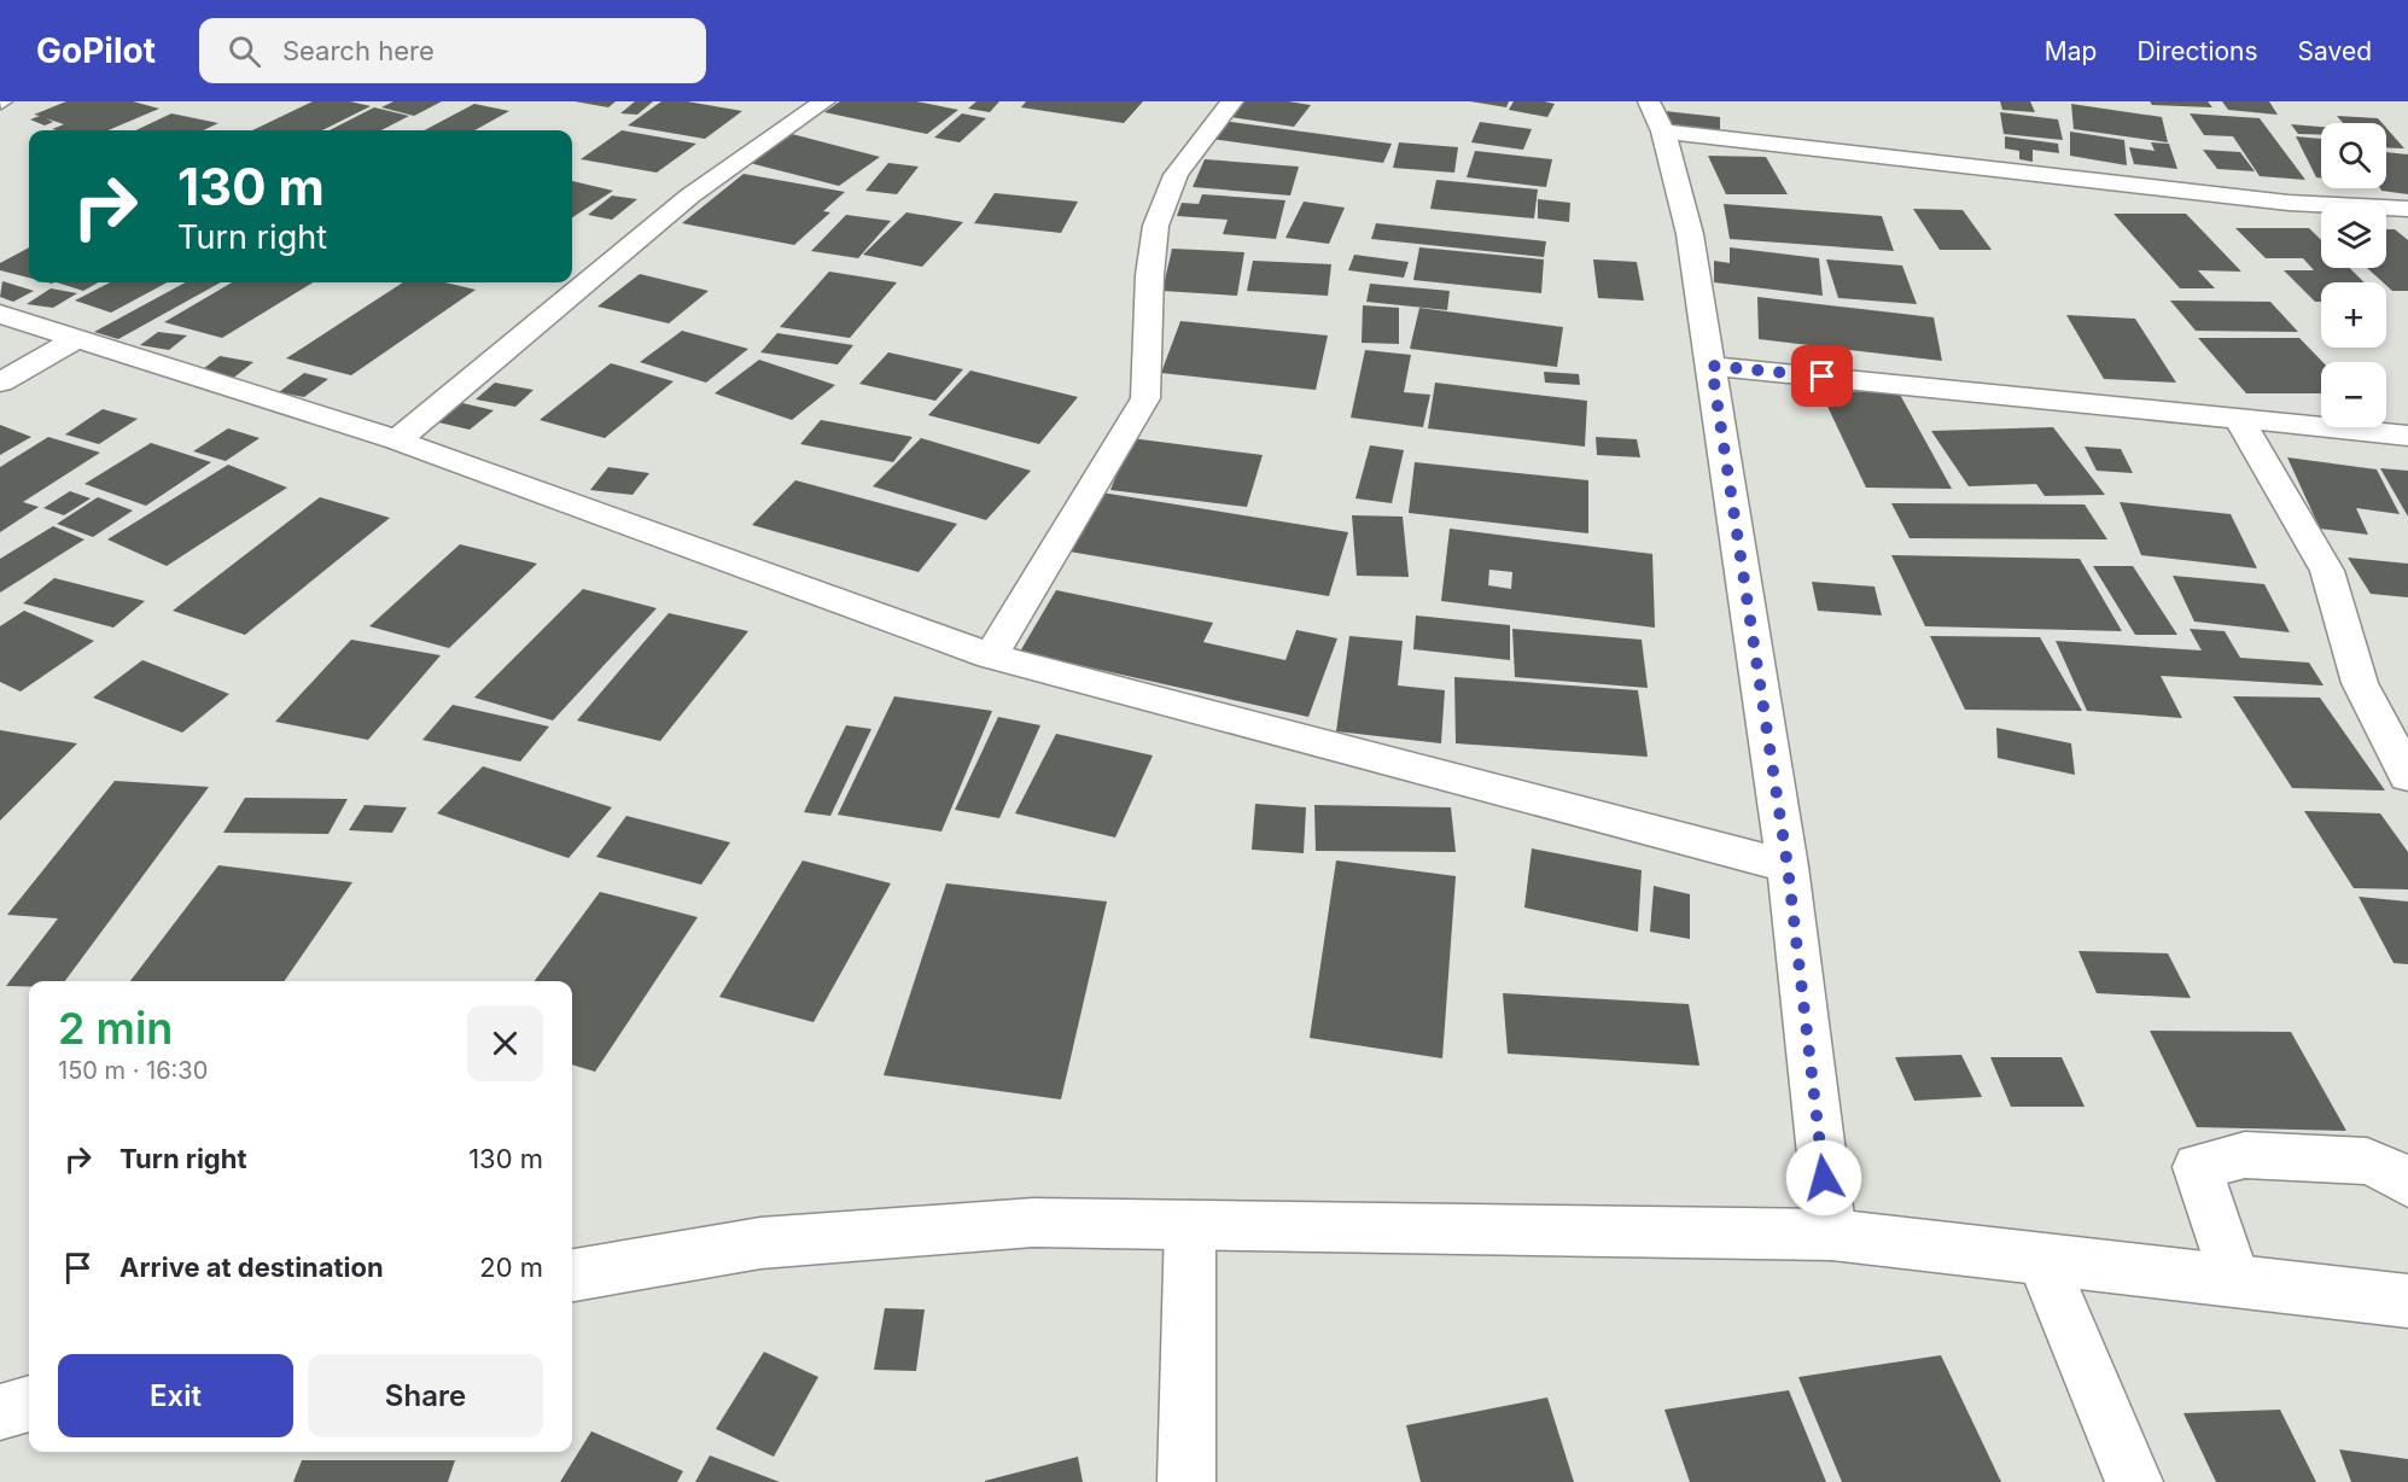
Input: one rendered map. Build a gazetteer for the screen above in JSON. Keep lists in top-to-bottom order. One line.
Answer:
{"page":{"header":"GoPilot","search":"Search here","nav":["Map","Directions","Saved"],"map_buttons":["+","−"],"turn":["130 m","Turn right"],"heading":["2 min","150 m · 16:30"],"list":[{"name":"Turn right","value":"130 m"},{"name":"Arrive at destination","value":"20 m"}],"buttons":["Exit","Share"]}}
